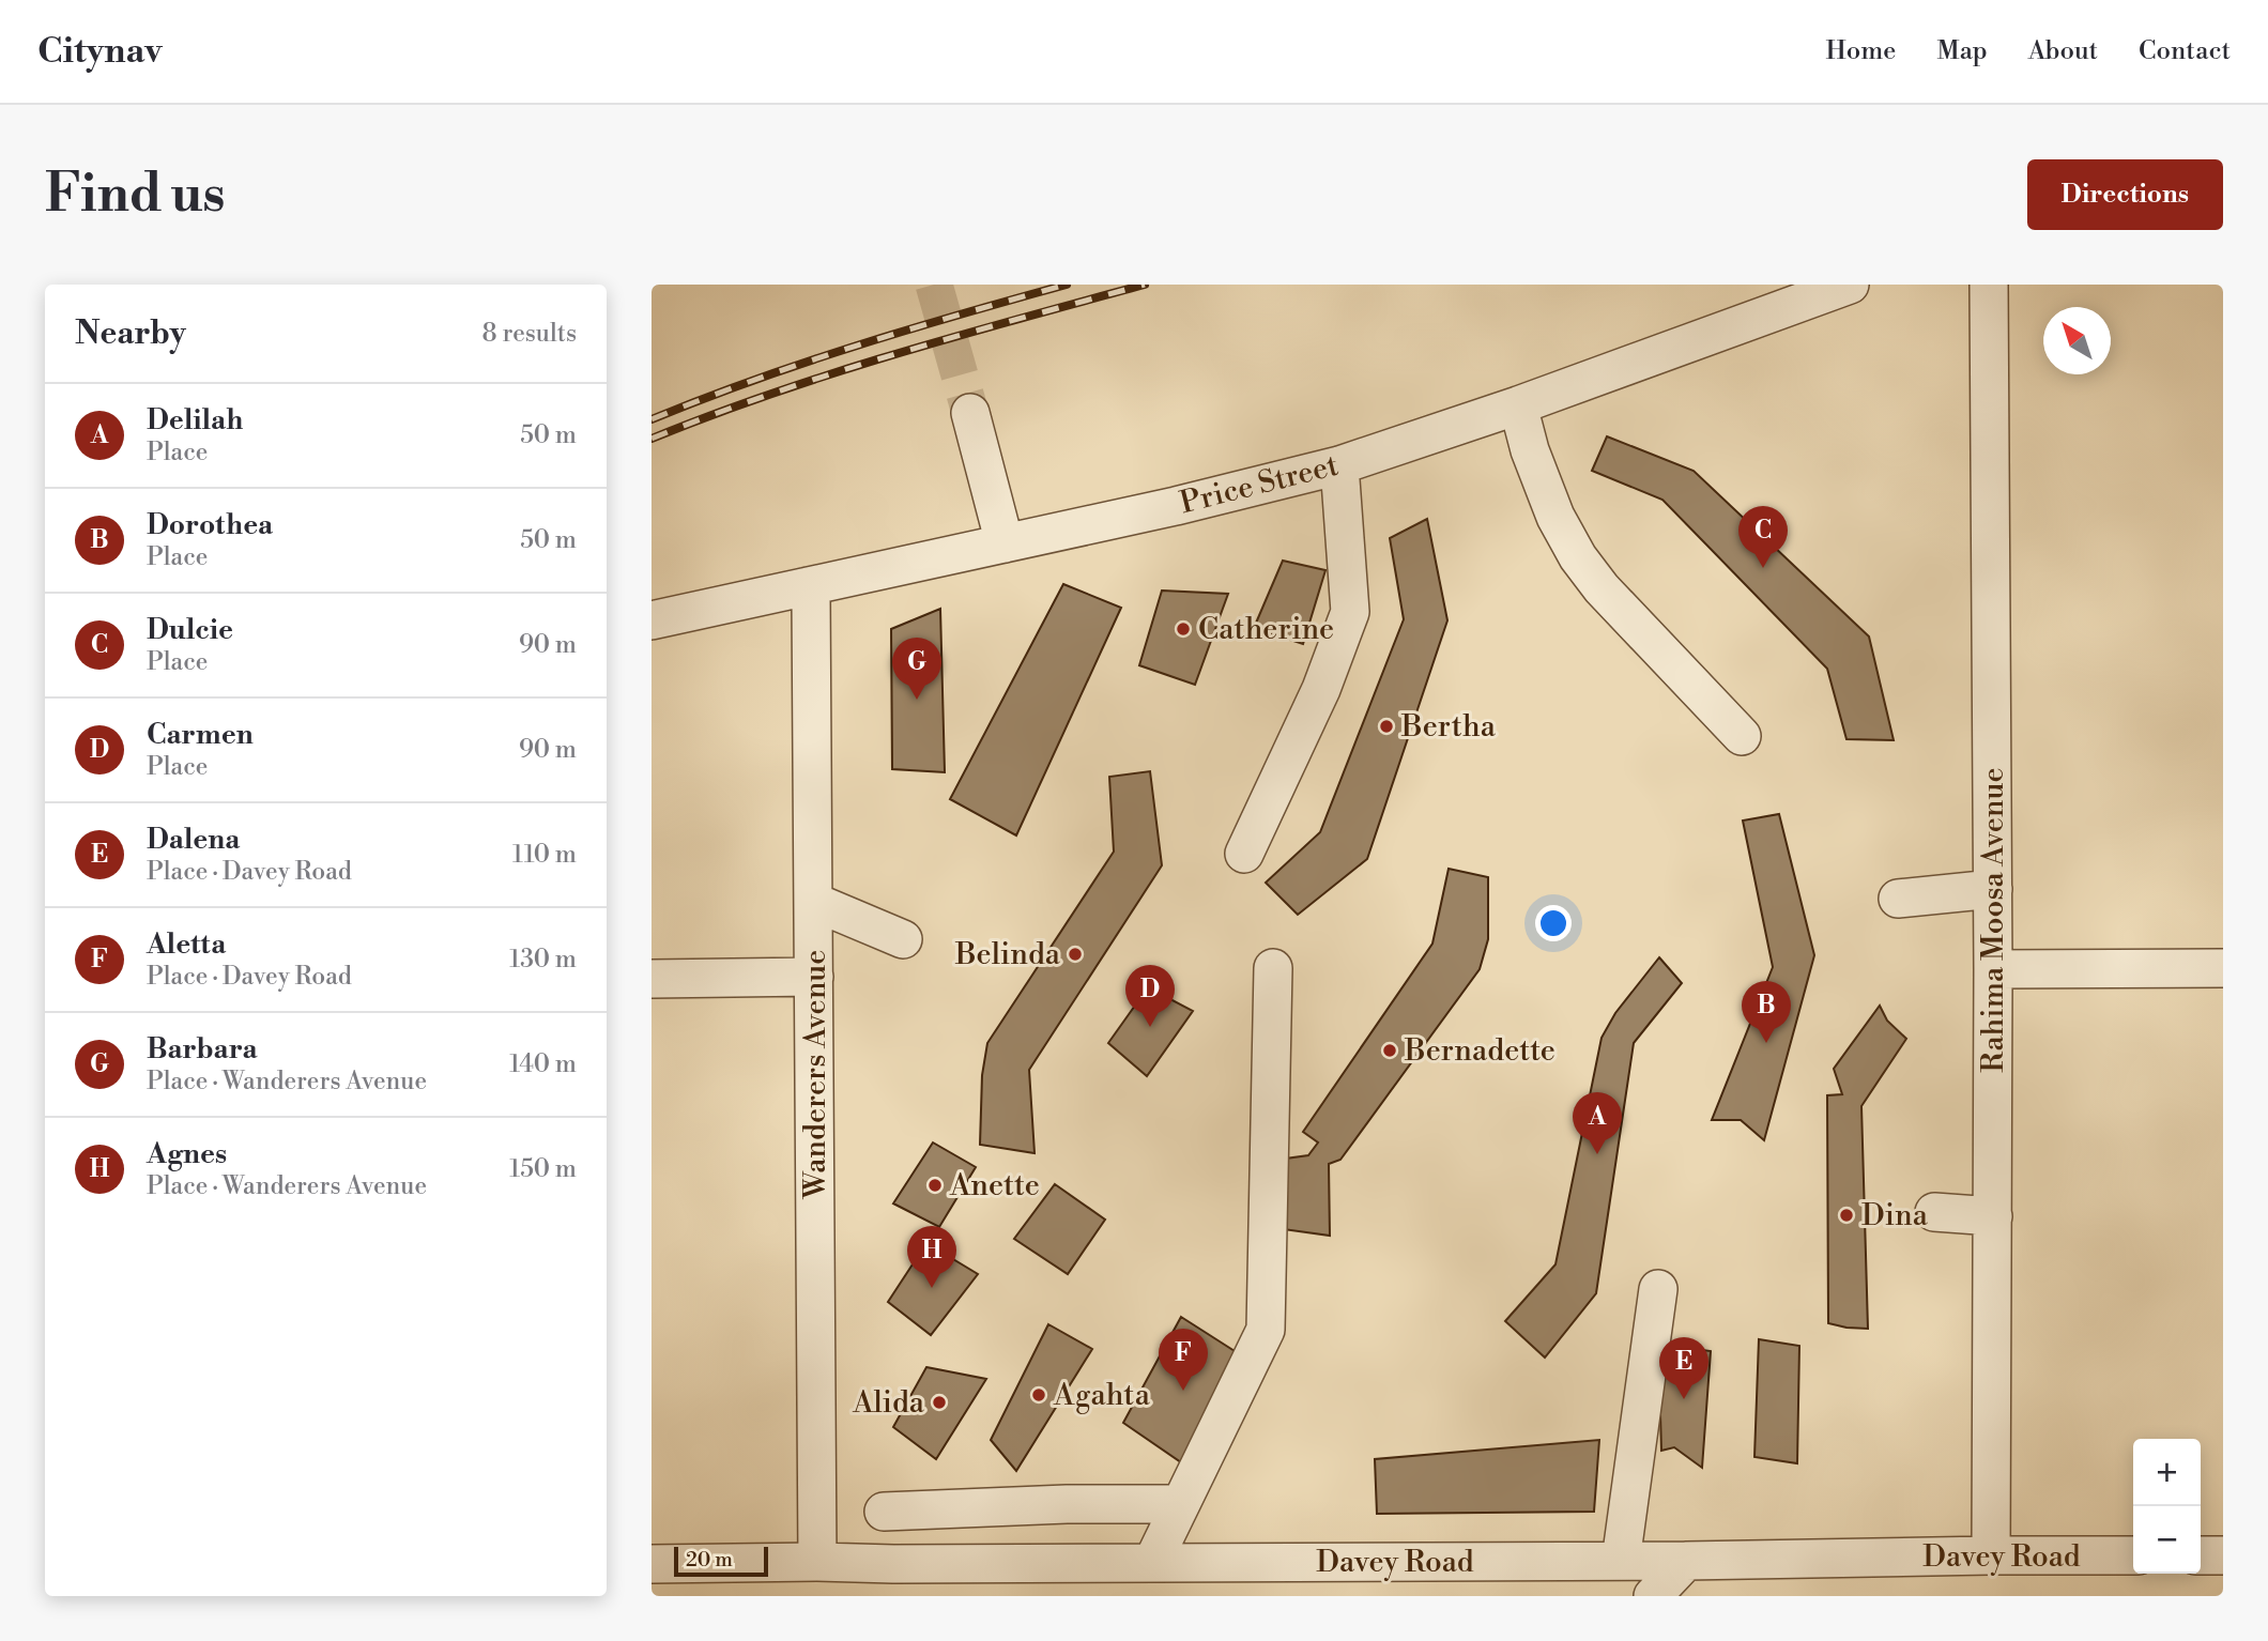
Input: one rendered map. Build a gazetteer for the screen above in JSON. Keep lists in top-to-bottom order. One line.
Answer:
{"streets":{"street":["Price Street","Rahima Moosa Avenue","Wanderers Avenue","Davey Road"]},"crossings":[["Price Street","Wanderers Avenue"],["Rahima Moosa Avenue","Davey Road"],["Wanderers Avenue","Davey Road"]],"places":["Catherine","Bertha","Belinda","Bernadette","Anette","Dina","Agahta","Alida"],"scale_bar":"20 m","north":"top left","page":{"header":"Citynav","nav":["Home","Map","About","Contact"],"buttons":"Directions","title":"Find us","heading":["Nearby","8 results"],"list":[{"mark":"A","name":"Delilah","note":"Place","value":"50 m"},{"mark":"B","name":"Dorothea","note":"Place","value":"50 m"},{"mark":"C","name":"Dulcie","note":"Place","value":"90 m"},{"mark":"D","name":"Carmen","note":"Place","value":"90 m"},{"mark":"E","name":"Dalena","note":"Place · Davey Road","value":"110 m"},{"mark":"F","name":"Aletta","note":"Place · Davey Road","value":"130 m"},{"mark":"G","name":"Barbara","note":"Place · Wanderers Avenue","value":"140 m"},{"mark":"H","name":"Agnes","note":"Place · Wanderers Avenue","value":"150 m"}],"pins":["C","G","D","B","A","H","F","E"],"map_buttons":["+","−"],"scale":"20 m"}}
